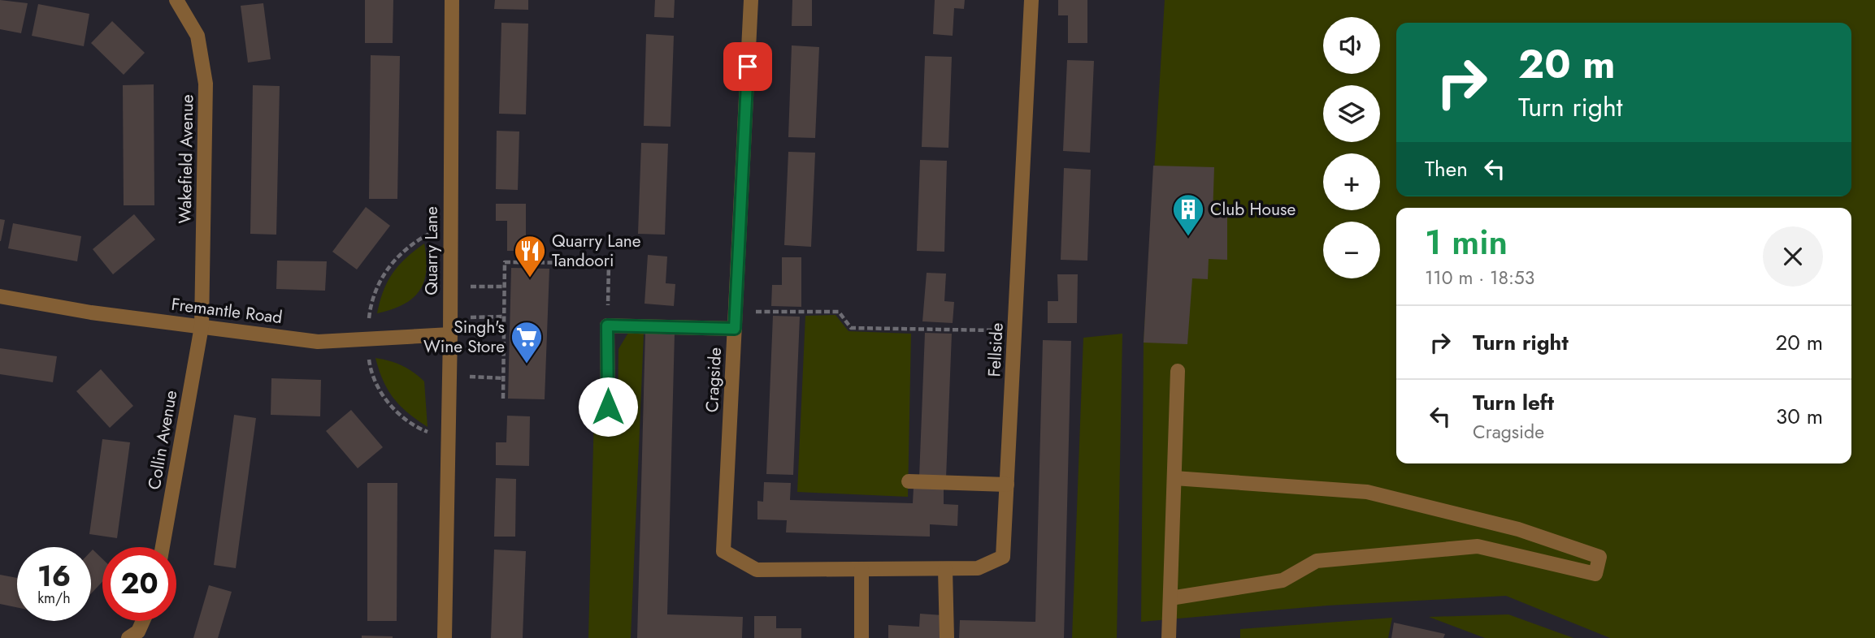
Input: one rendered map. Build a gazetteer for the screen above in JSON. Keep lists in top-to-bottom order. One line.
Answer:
{"streets":{"street":["Wakefield Avenue","Quarry Lane","Fremantle Road","Fellside","Cragside","Collin Avenue"]},"crossings":[["Wakefield Avenue","Fremantle Road"],["Wakefield Avenue","Collin Avenue"],["Quarry Lane","Fremantle Road"],["Fremantle Road","Collin Avenue"],["Fellside","Cragside"]],"places":{"building":["Club House"],"restaurant":["Quarry Lane Tandoori"],"supermarket":["Singh's Wine Store"]},"page":{"map_buttons":["+","−"],"turn":["20 m","Turn right"],"then":"Then","heading":["1 min","110 m · 18:53"],"list":[{"name":"Turn right","value":"20 m"},{"name":"Turn left","note":"Cragside","value":"30 m"}],"speed":"16 km/h","limit":"20"}}
